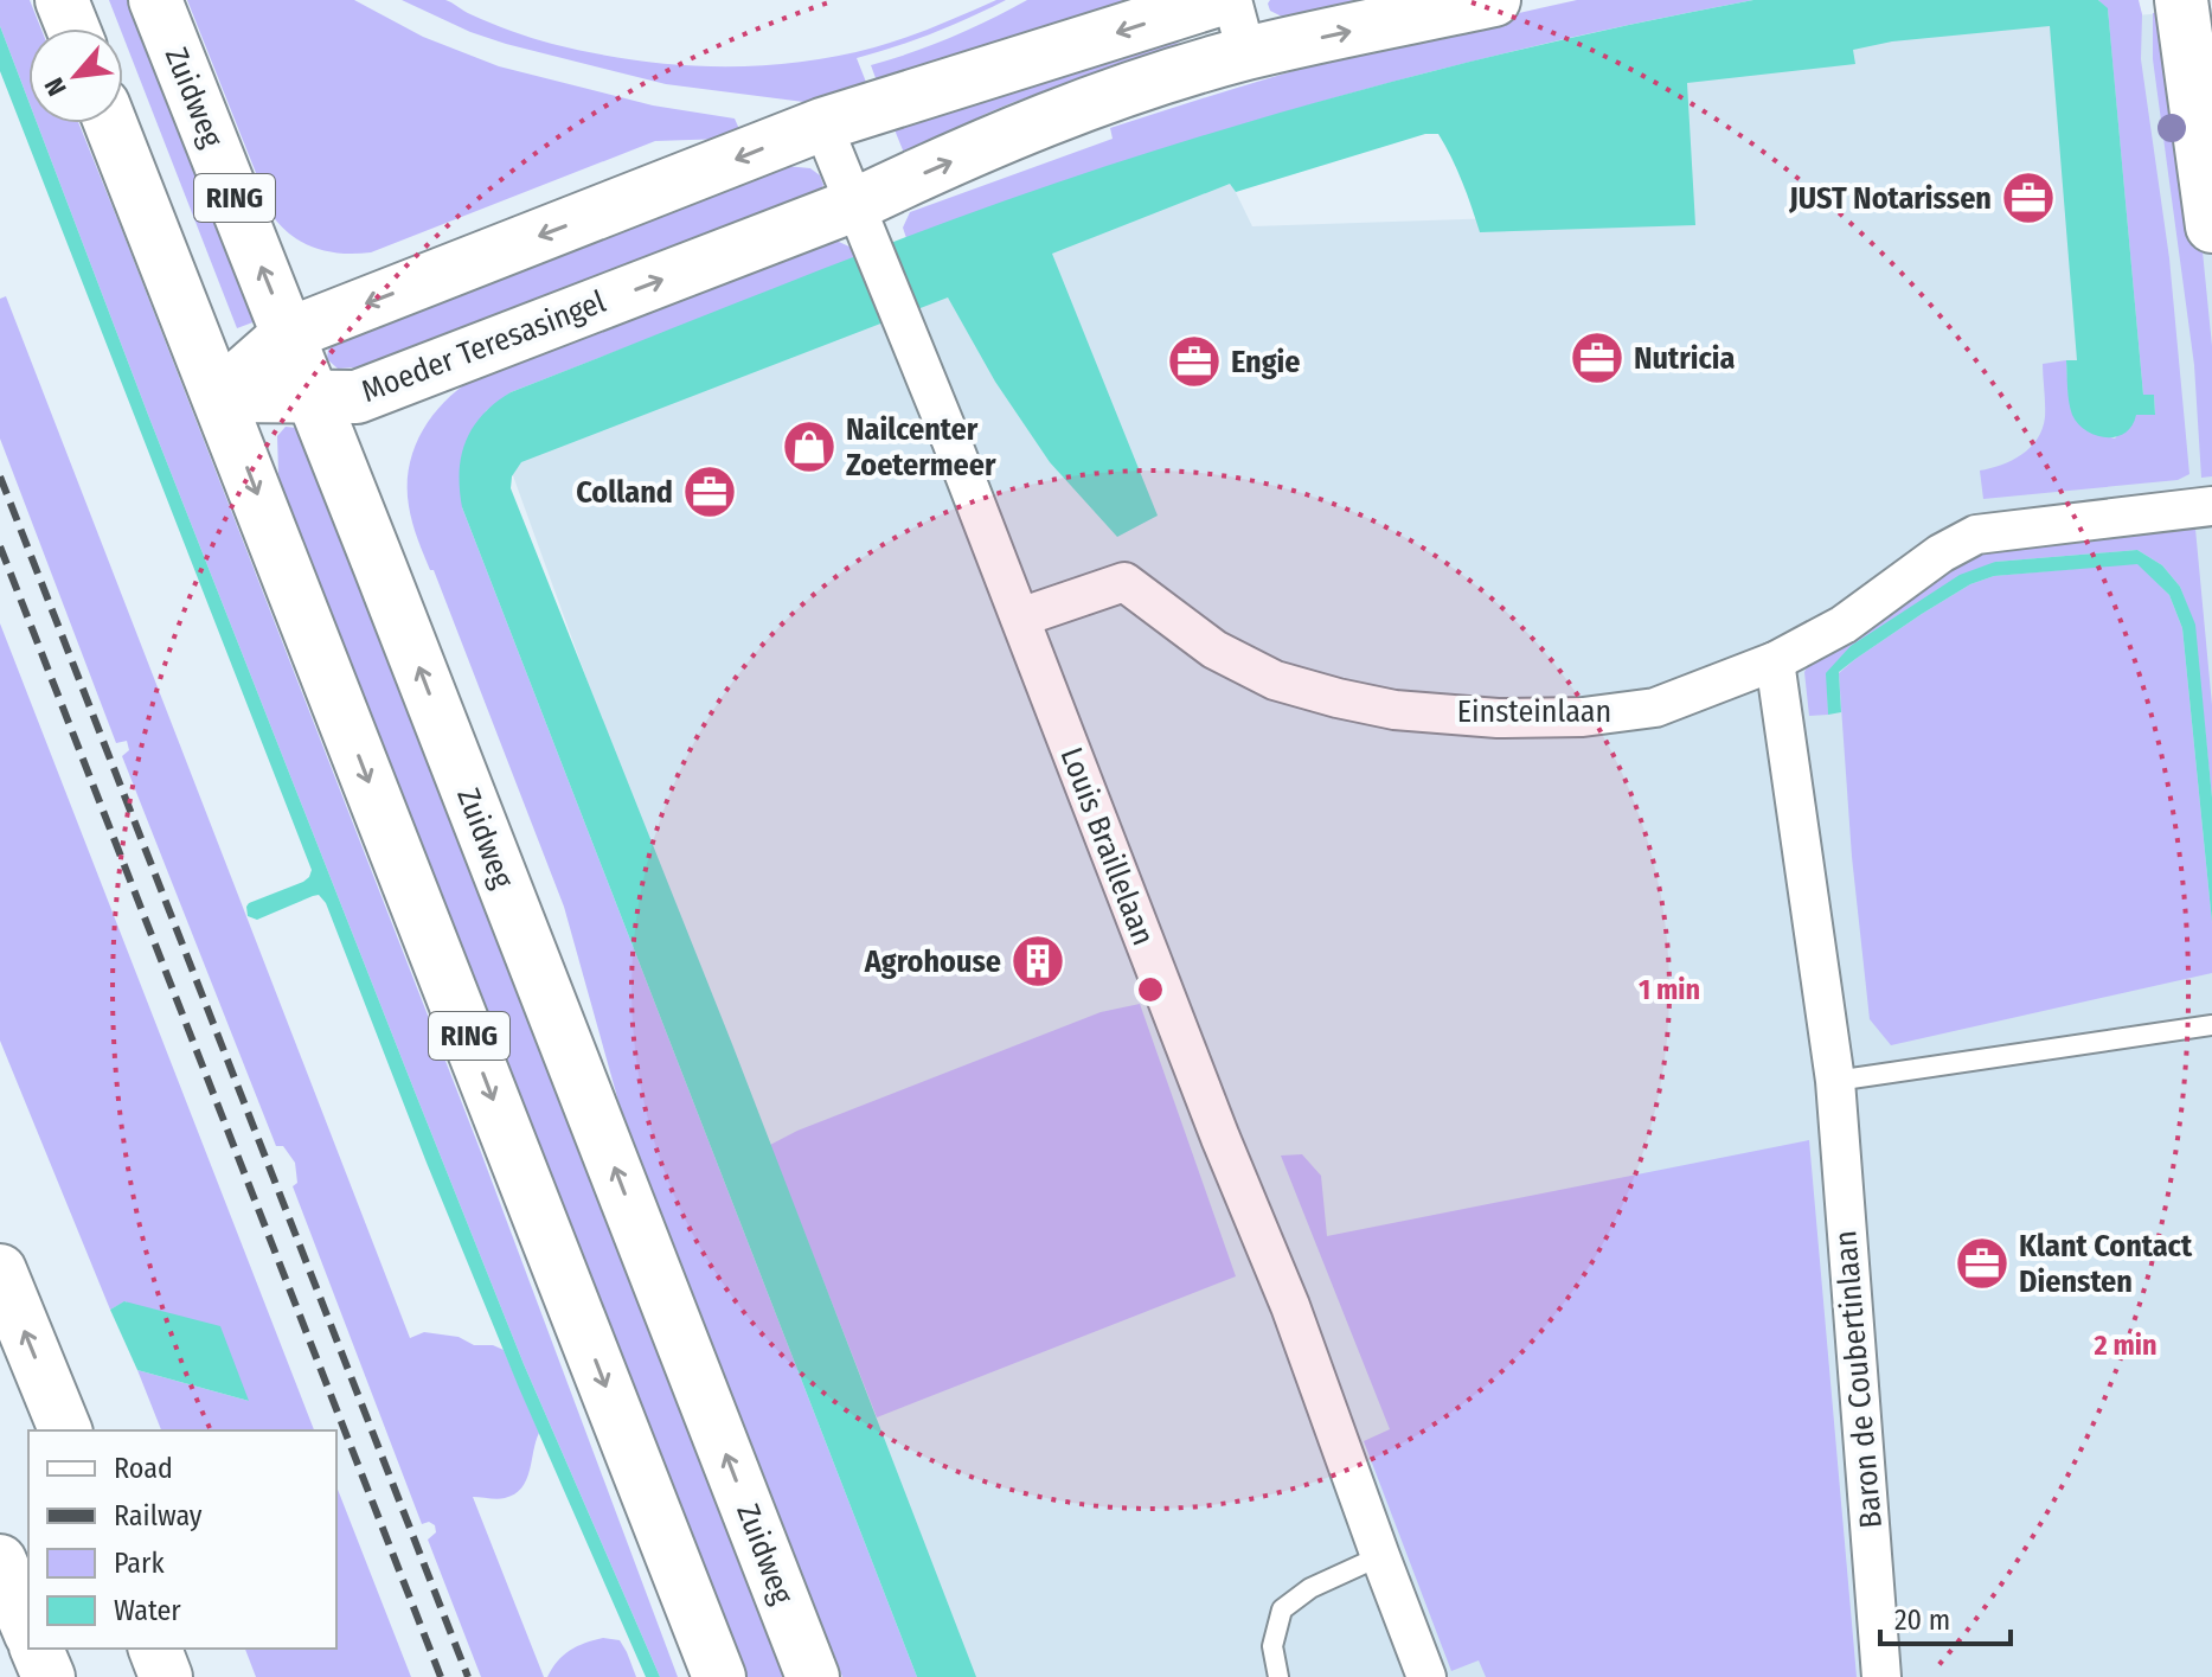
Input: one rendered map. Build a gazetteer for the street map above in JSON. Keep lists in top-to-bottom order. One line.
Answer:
{"streets":{"main road":["Zuidweg","RING","Moeder Teresasingel"],"street":["Einsteinlaan","Louis Braillelaan","Baron de Coubertinlaan"]},"crossings":[["Zuidweg","Moeder Teresasingel"],["RING","Moeder Teresasingel"],["Moeder Teresasingel","Louis Braillelaan"],["Einsteinlaan","Louis Braillelaan"],["Einsteinlaan","Baron de Coubertinlaan"]],"places":{"office":["JUST Notarissen","Nutricia","Engie","Colland","Klant Contact Diensten"],"shop":["Nailcenter Zoetermeer"],"building":["Agrohouse"]},"legend":["Road","Railway","Park","Water"],"scale_bar":"20 m","north":"bottom left","rings":["1 min","2 min"]}
